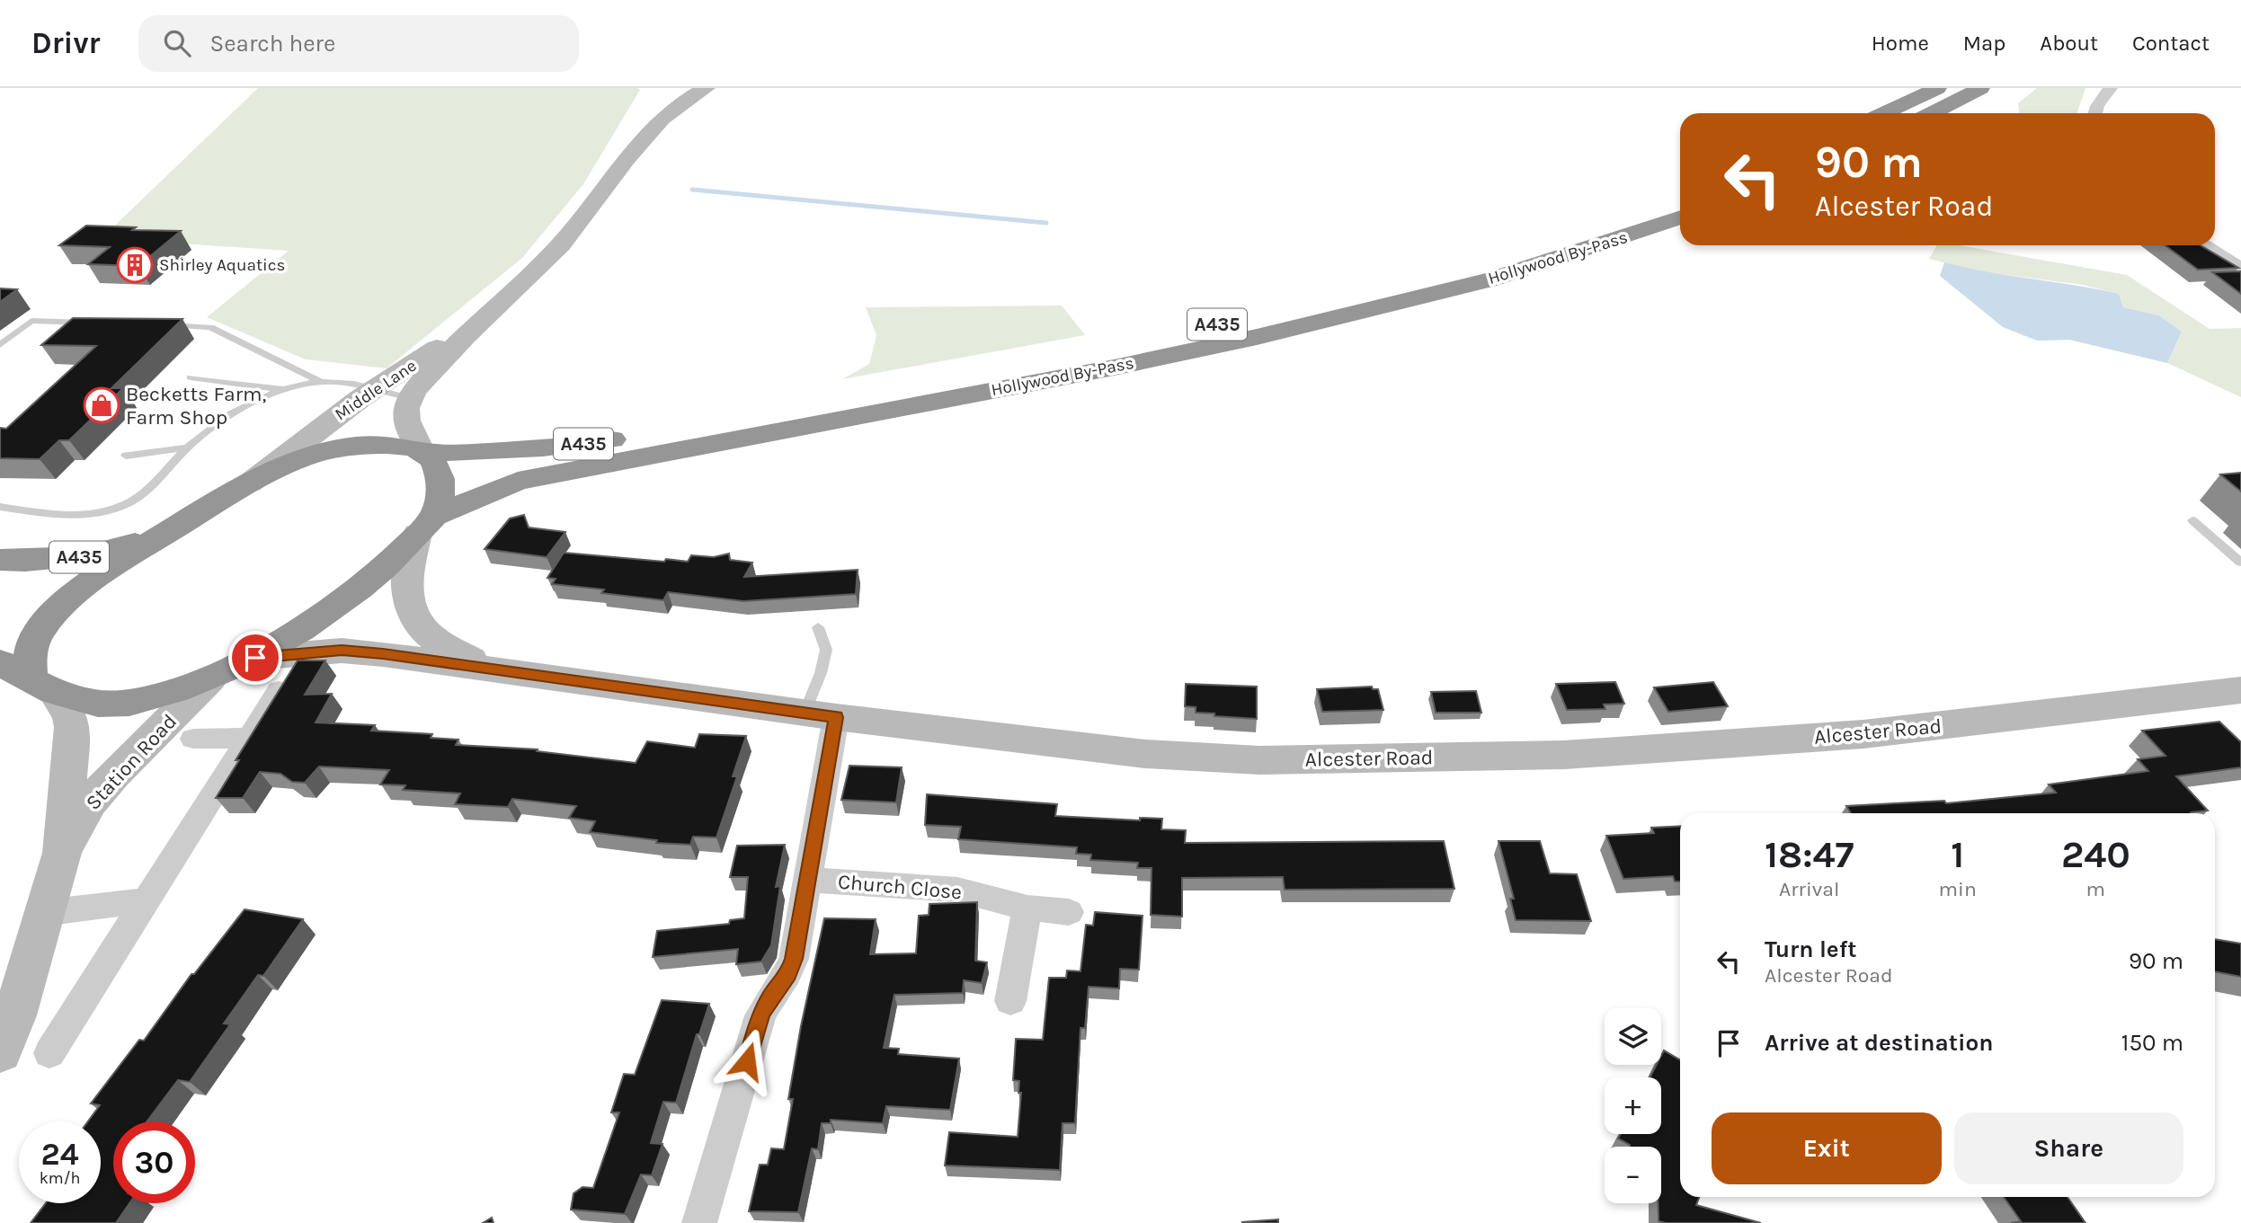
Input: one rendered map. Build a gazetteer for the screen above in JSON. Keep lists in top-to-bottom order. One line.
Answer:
{"streets":{"highway":["Hollywood By-Pass","A435"],"street":["Middle Lane","Alcester Road","Station Road","Church Close"]},"crossings":[["Hollywood By-Pass","A435"],["Hollywood By-Pass","Middle Lane"],["Hollywood By-Pass","Alcester Road"]],"places":{"building":["Shirley Aquatics"],"shop":["Becketts Farm, Farm Shop"]},"page":{"header":"Drivr","search":"Search here","nav":["Home","Map","About","Contact"],"turn":["90 m","Alcester Road"],"eta":["18:47","Arrival","1","min","240","m"],"list":[{"name":"Turn left","note":"Alcester Road","value":"90 m"},{"name":"Arrive at destination","value":"150 m"}],"map_buttons":["+","−"],"buttons":["Exit","Share"],"speed":"24 km/h","limit":"30"}}
